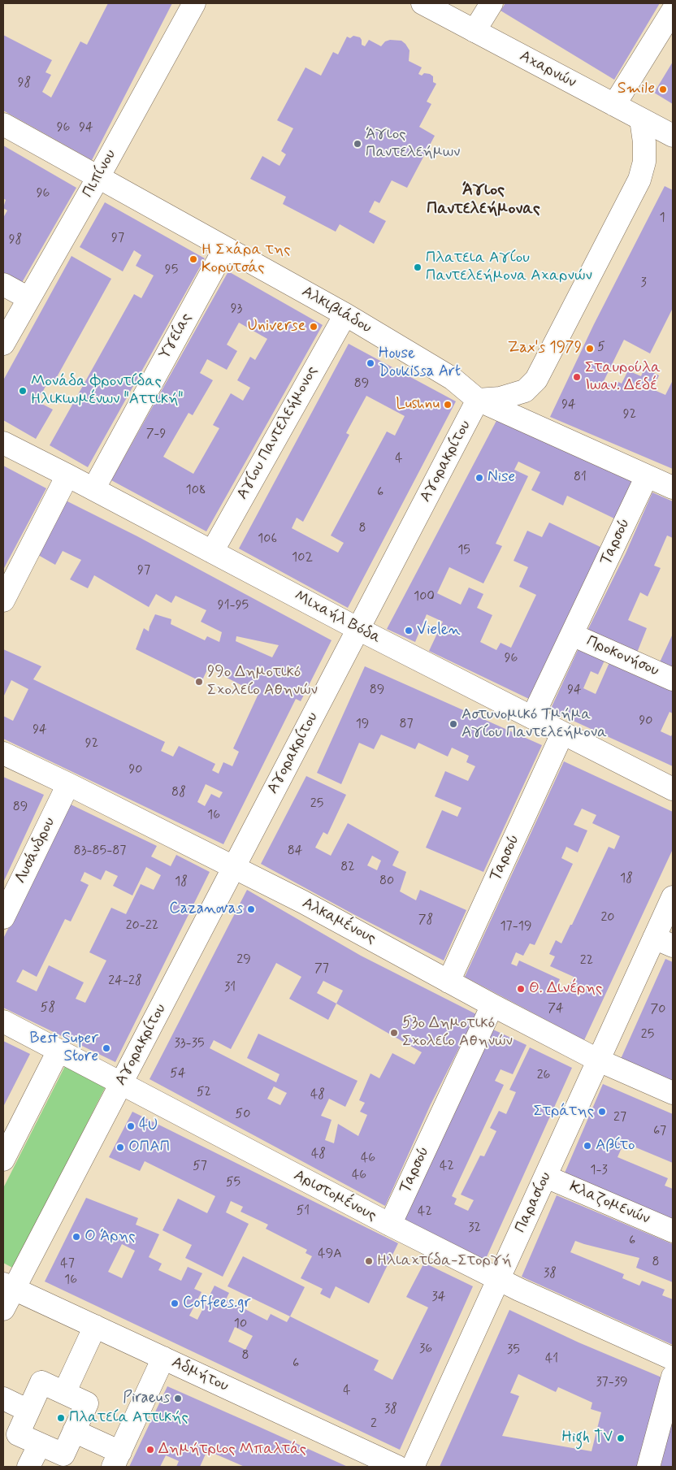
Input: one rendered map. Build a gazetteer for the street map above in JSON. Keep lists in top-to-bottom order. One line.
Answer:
{"streets":{"street":["Αχαρνών","Πιπίνου","Αλκιβιάδου","Υγείας","Αγίου Παντελεήμονος","Αγορακρίτου","Ταρσού","Μιχαήλ Βόδα","Προκονήσου","Λυσάνδρου","Αλκαμένους","Αριστομένους","Παρασίου","Κλαζομενών","Αδμήτου"]},"crossings":[["Πιπίνου","Αλκιβιάδου"],["Αλκιβιάδου","Υγείας"],["Αλκιβιάδου","Αγίου Παντελεήμονος"],["Αλκιβιάδου","Αγορακρίτου"],["Αλκιβιάδου","Ταρσού"],["Υγείας","Μιχαήλ Βόδα"],["Αγίου Παντελεήμονος","Μιχαήλ Βόδα"],["Αγορακρίτου","Μιχαήλ Βόδα"],["Αγορακρίτου","Αλκαμένους"],["Αγορακρίτου","Αριστομένους"],["Αγορακρίτου","Αδμήτου"],["Ταρσού","Μιχαήλ Βόδα"],["Ταρσού","Προκονήσου"],["Ταρσού","Αλκαμένους"],["Ταρσού","Αριστομένους"],["Λυσάνδρου","Αλκαμένους"],["Αλκαμένους","Παρασίου"],["Αριστομένους","Παρασίου"],["Παρασίου","Κλαζομενών"]],"districts":["Άγιος Παντελεήμονας"],"places":["Smile","Άγιος Παντελεήμων","Η Σχάρα της Κορυτσάς","Πλατεια Αγίου Παντελεήμονα Αχαρνών","Universe","Zax's 1979","House Doukissa Art","Σταυρούλα Ιωαν. Δεδέ","Μονάδα Φροντίδας Ηλικιωμένων \"Αττική\"","Lushnu","Nise","Vielen","99ο Δημοτικό Σχολείο Αθηνών","Αστυνομικό Τμήμα Αγίου Παντελεήμονα","Cazanovas","Θ. Δινέρης","53ο Δημοτικό Σχολείο Αθηνών","Best Super Store","Στράτης","4U","Αβίτο","ΟΠΑΠ","Ο Άρης","Ηλιαχτίδα-Στοργή","Coffees.gr","Piraeus","Πλατεία Αττικής","High TV","Δημήτριος Μπαλτάς"],"house_numbers":["98","96","94","96","1","97","98","95","3","93","5","89","94","92","7-9","4","81","108","6","8","106","15","102","97","100","91-95","96","89","94","90","19","87","94","92","90","88","25","89","16","83-85-87","84","82","18","80","18","20","78","20-22","17-19","29","22","77","24-28","31","58","74","70","25","33-35","54","26","52","48","50","27","67","48","46","57","42","1-3","46","55","51","42","32","6","49A","8","47","38","16","34","10","36","35","8","41","6","37-39","4","38","2"]}
